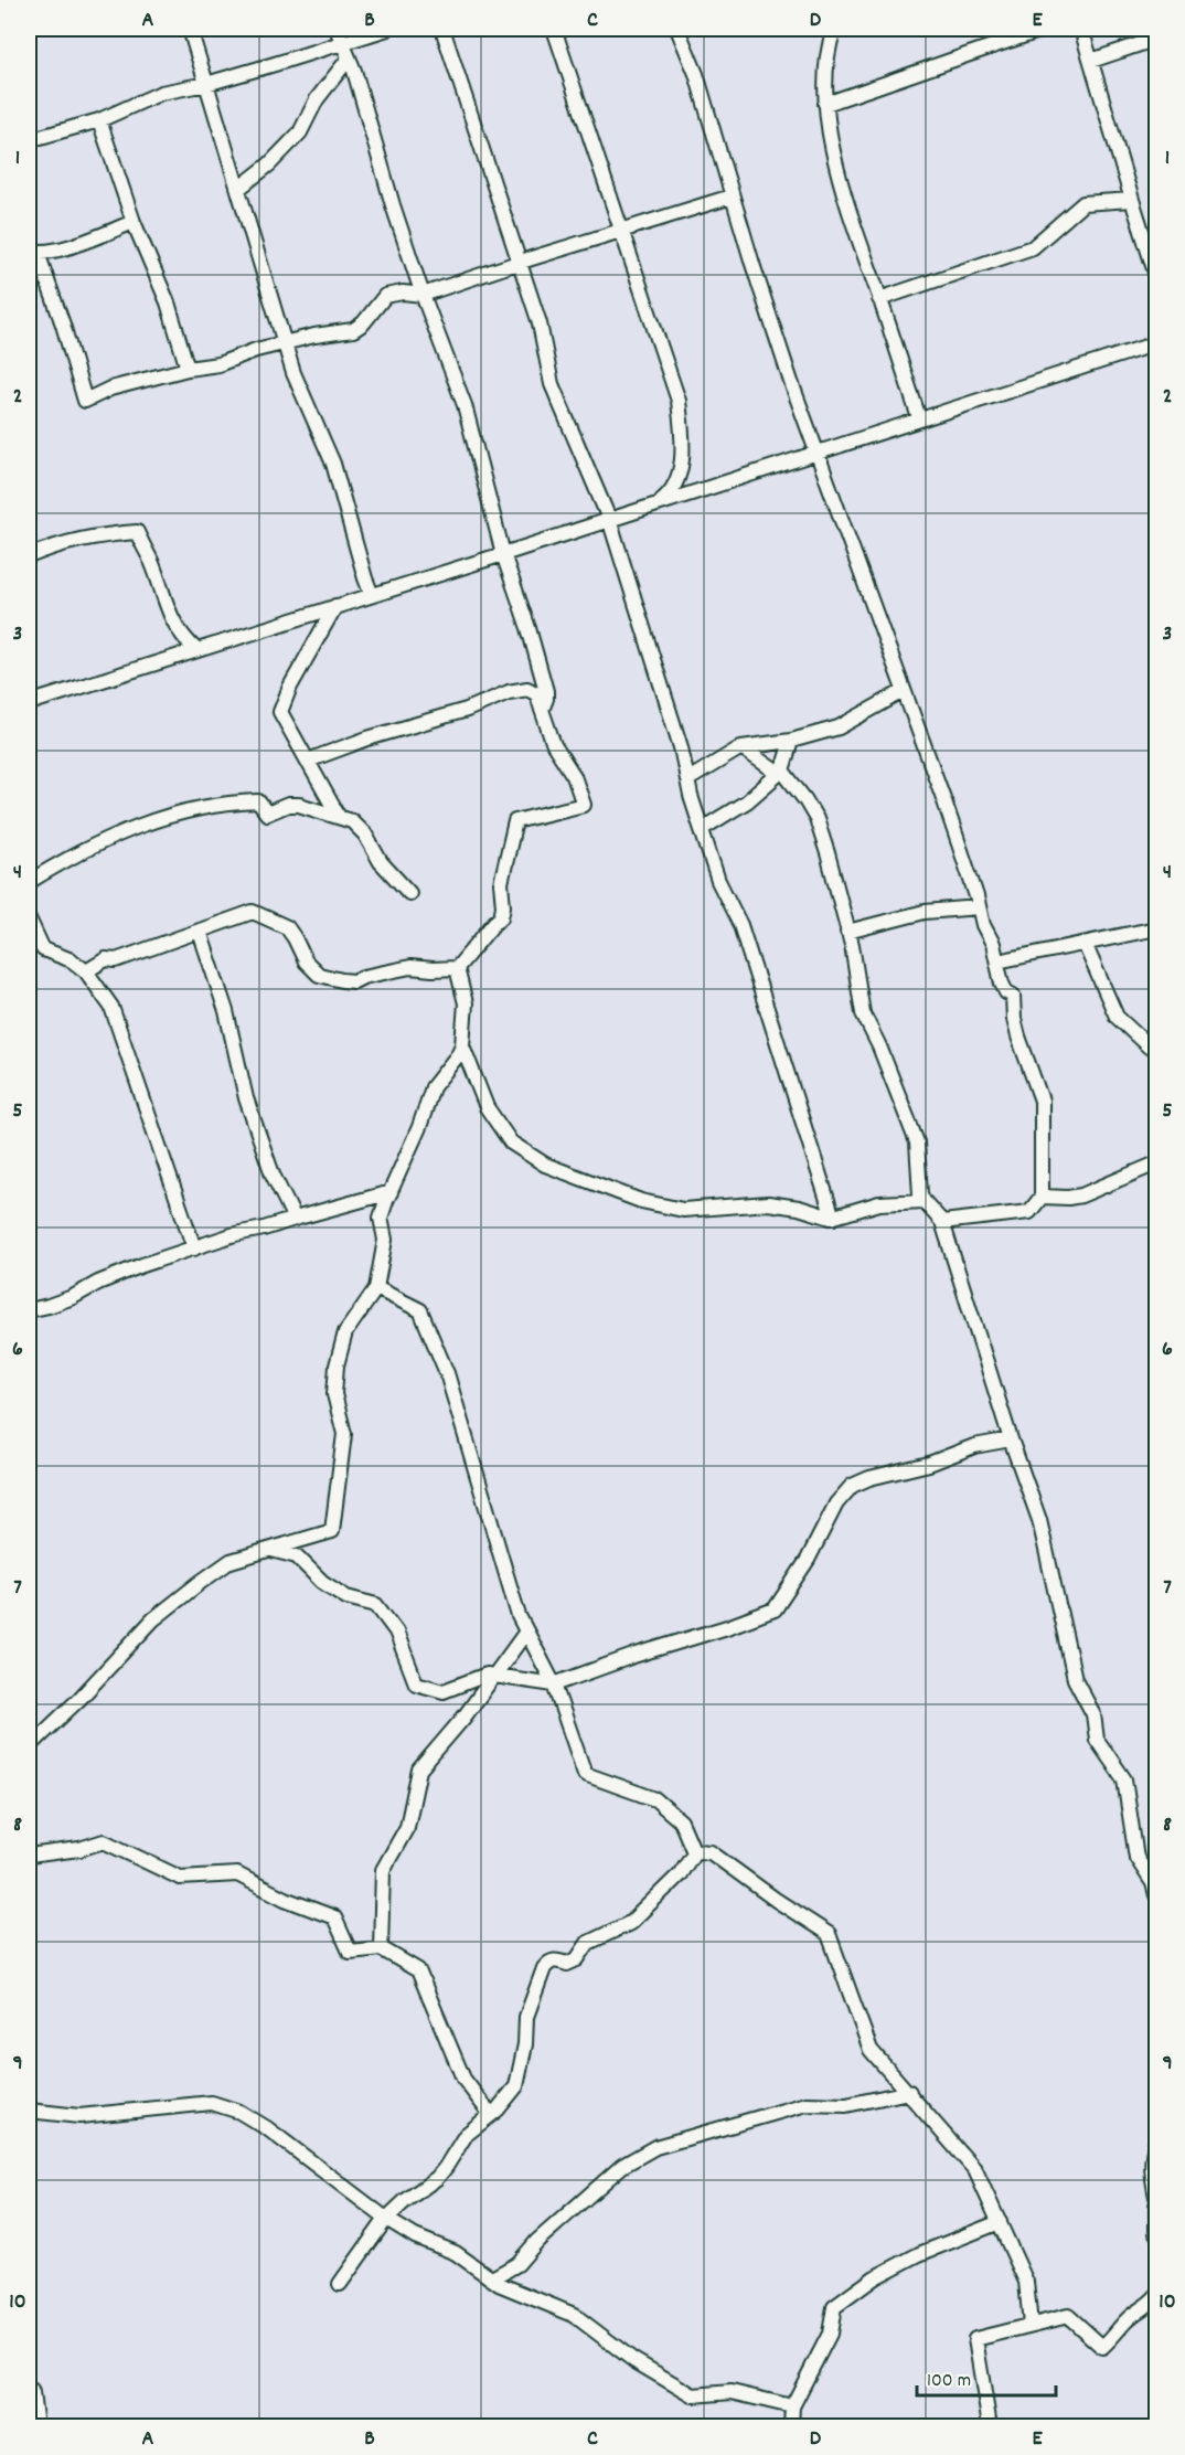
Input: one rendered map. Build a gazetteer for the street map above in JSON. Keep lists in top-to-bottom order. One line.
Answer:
{"scale_bar":"100 m","grid":{"columns":["A","B","C","D","E"],"rows":["1","2","3","4","5","6","7","8","9","10"]}}
